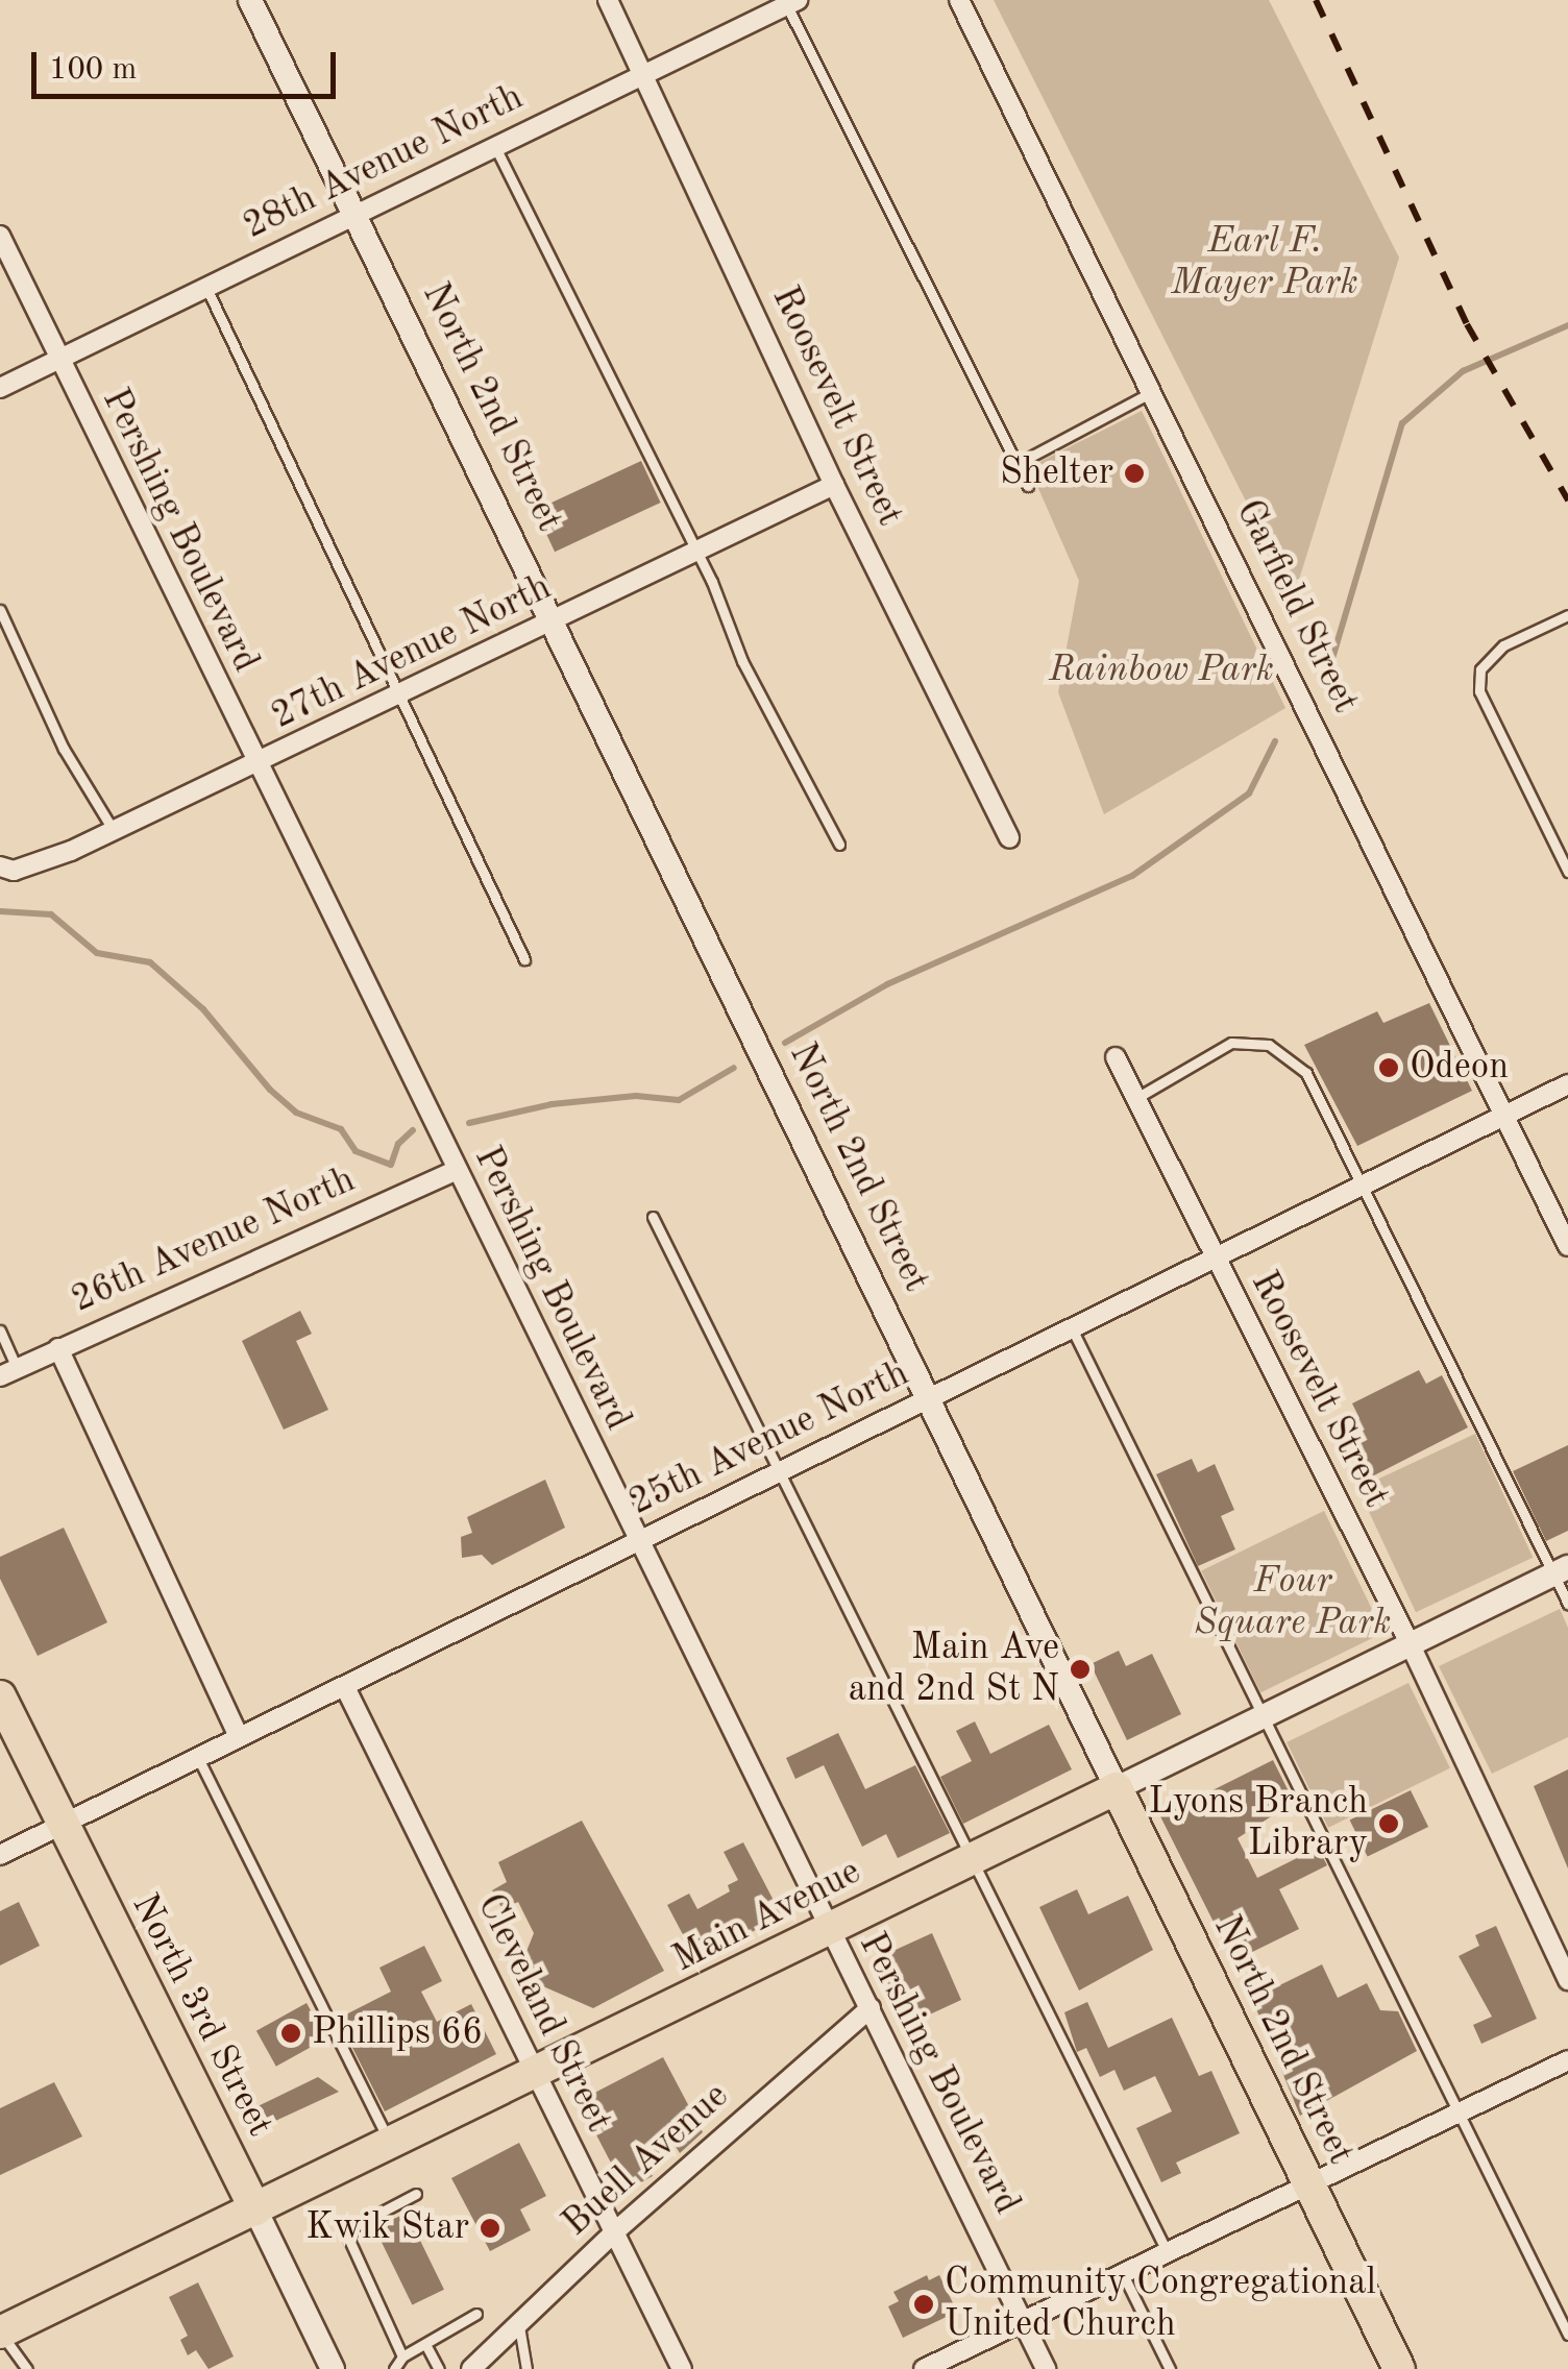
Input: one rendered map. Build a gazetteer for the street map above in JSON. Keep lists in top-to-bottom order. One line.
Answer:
{"streets":{"main road":["North 2nd Street","Main Avenue","North 3rd Street"],"street":["28th Avenue North","Roosevelt Street","Pershing Boulevard","Garfield Street","27th Avenue North","26th Avenue North","25th Avenue North","Cleveland Street","Buell Avenue"]},"crossings":[["28th Avenue North","Roosevelt Street"],["28th Avenue North","North 2nd Street"],["28th Avenue North","Pershing Boulevard"],["Roosevelt Street","27th Avenue North"],["Roosevelt Street","25th Avenue North"],["Roosevelt Street","Main Avenue"],["North 2nd Street","27th Avenue North"],["North 2nd Street","25th Avenue North"],["North 2nd Street","Main Avenue"],["Pershing Boulevard","27th Avenue North"],["Pershing Boulevard","26th Avenue North"],["Pershing Boulevard","25th Avenue North"],["Pershing Boulevard","Main Avenue"],["Pershing Boulevard","Buell Avenue"],["Garfield Street","25th Avenue North"],["25th Avenue North","Cleveland Street"],["25th Avenue North","North 3rd Street"],["Main Avenue","Cleveland Street"],["Main Avenue","North 3rd Street"],["Cleveland Street","Buell Avenue"]],"parks":["Earl F. Mayer Park","Rainbow Park","Four Square Park"],"places":["Shelter","Odeon","Main Ave and 2nd St N","Lyons Branch Library","Phillips 66","Kwik Star","Community Congregational United Church"],"scale_bar":"100 m"}
